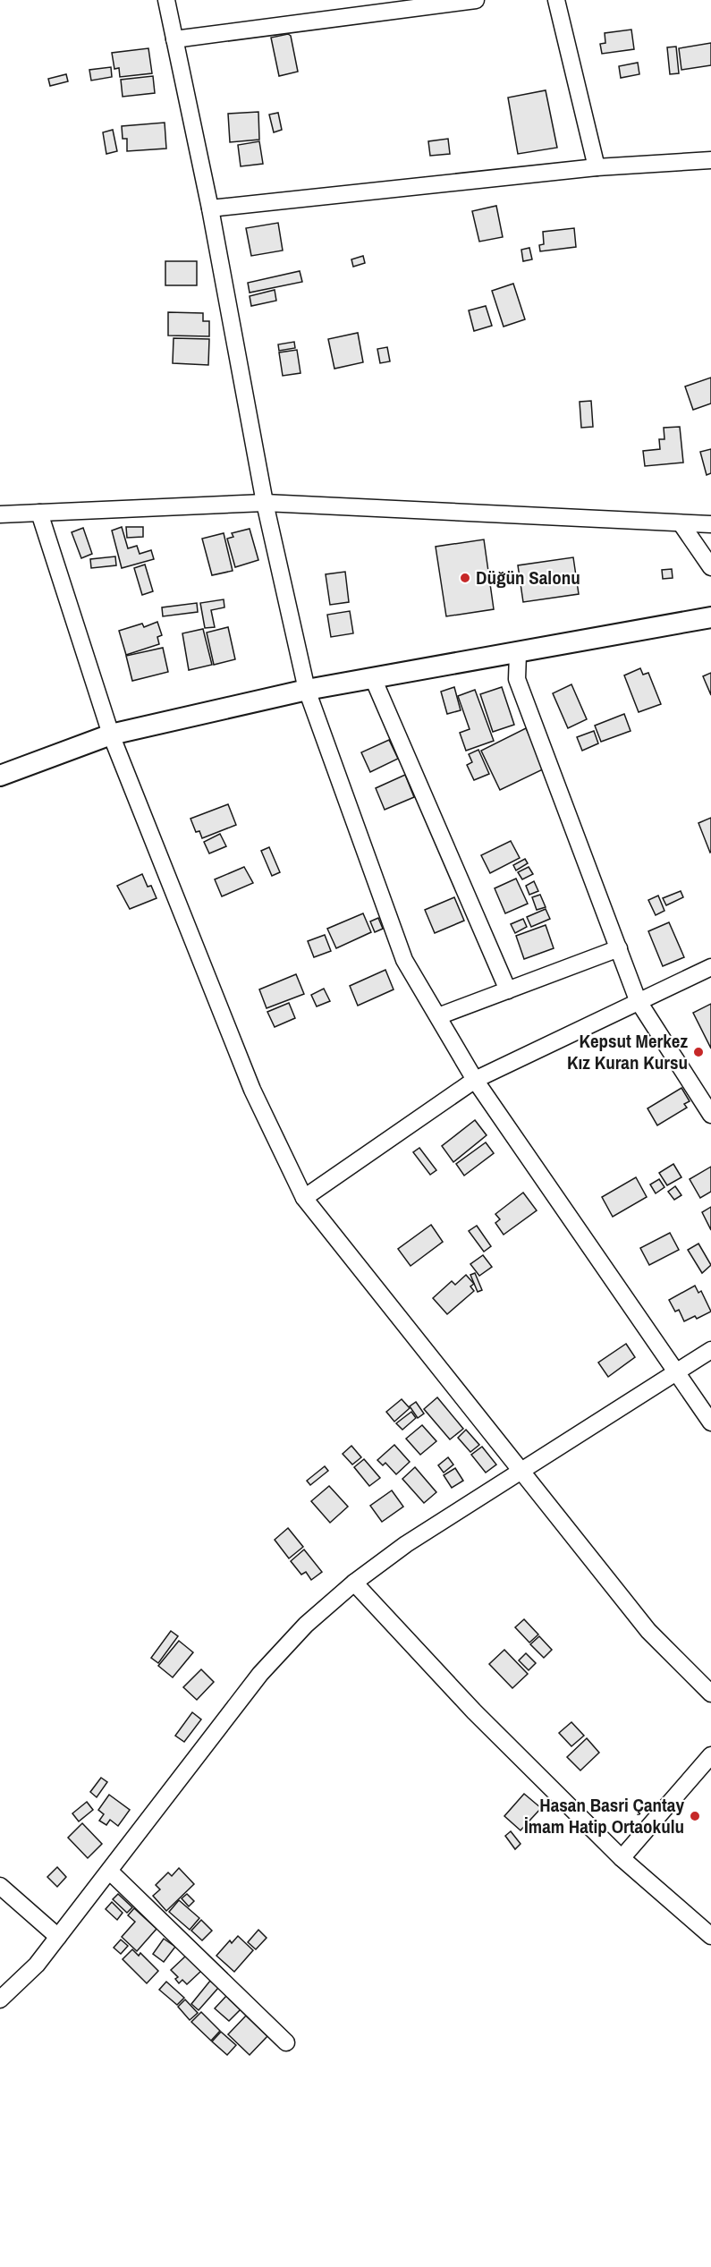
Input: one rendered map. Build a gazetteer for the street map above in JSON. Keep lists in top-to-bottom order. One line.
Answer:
{"places":["Düğün Salonu","Kepsut Merkez Kız Kuran Kursu","Hasan Basri Çantay İmam Hatip Ortaokulu"]}
